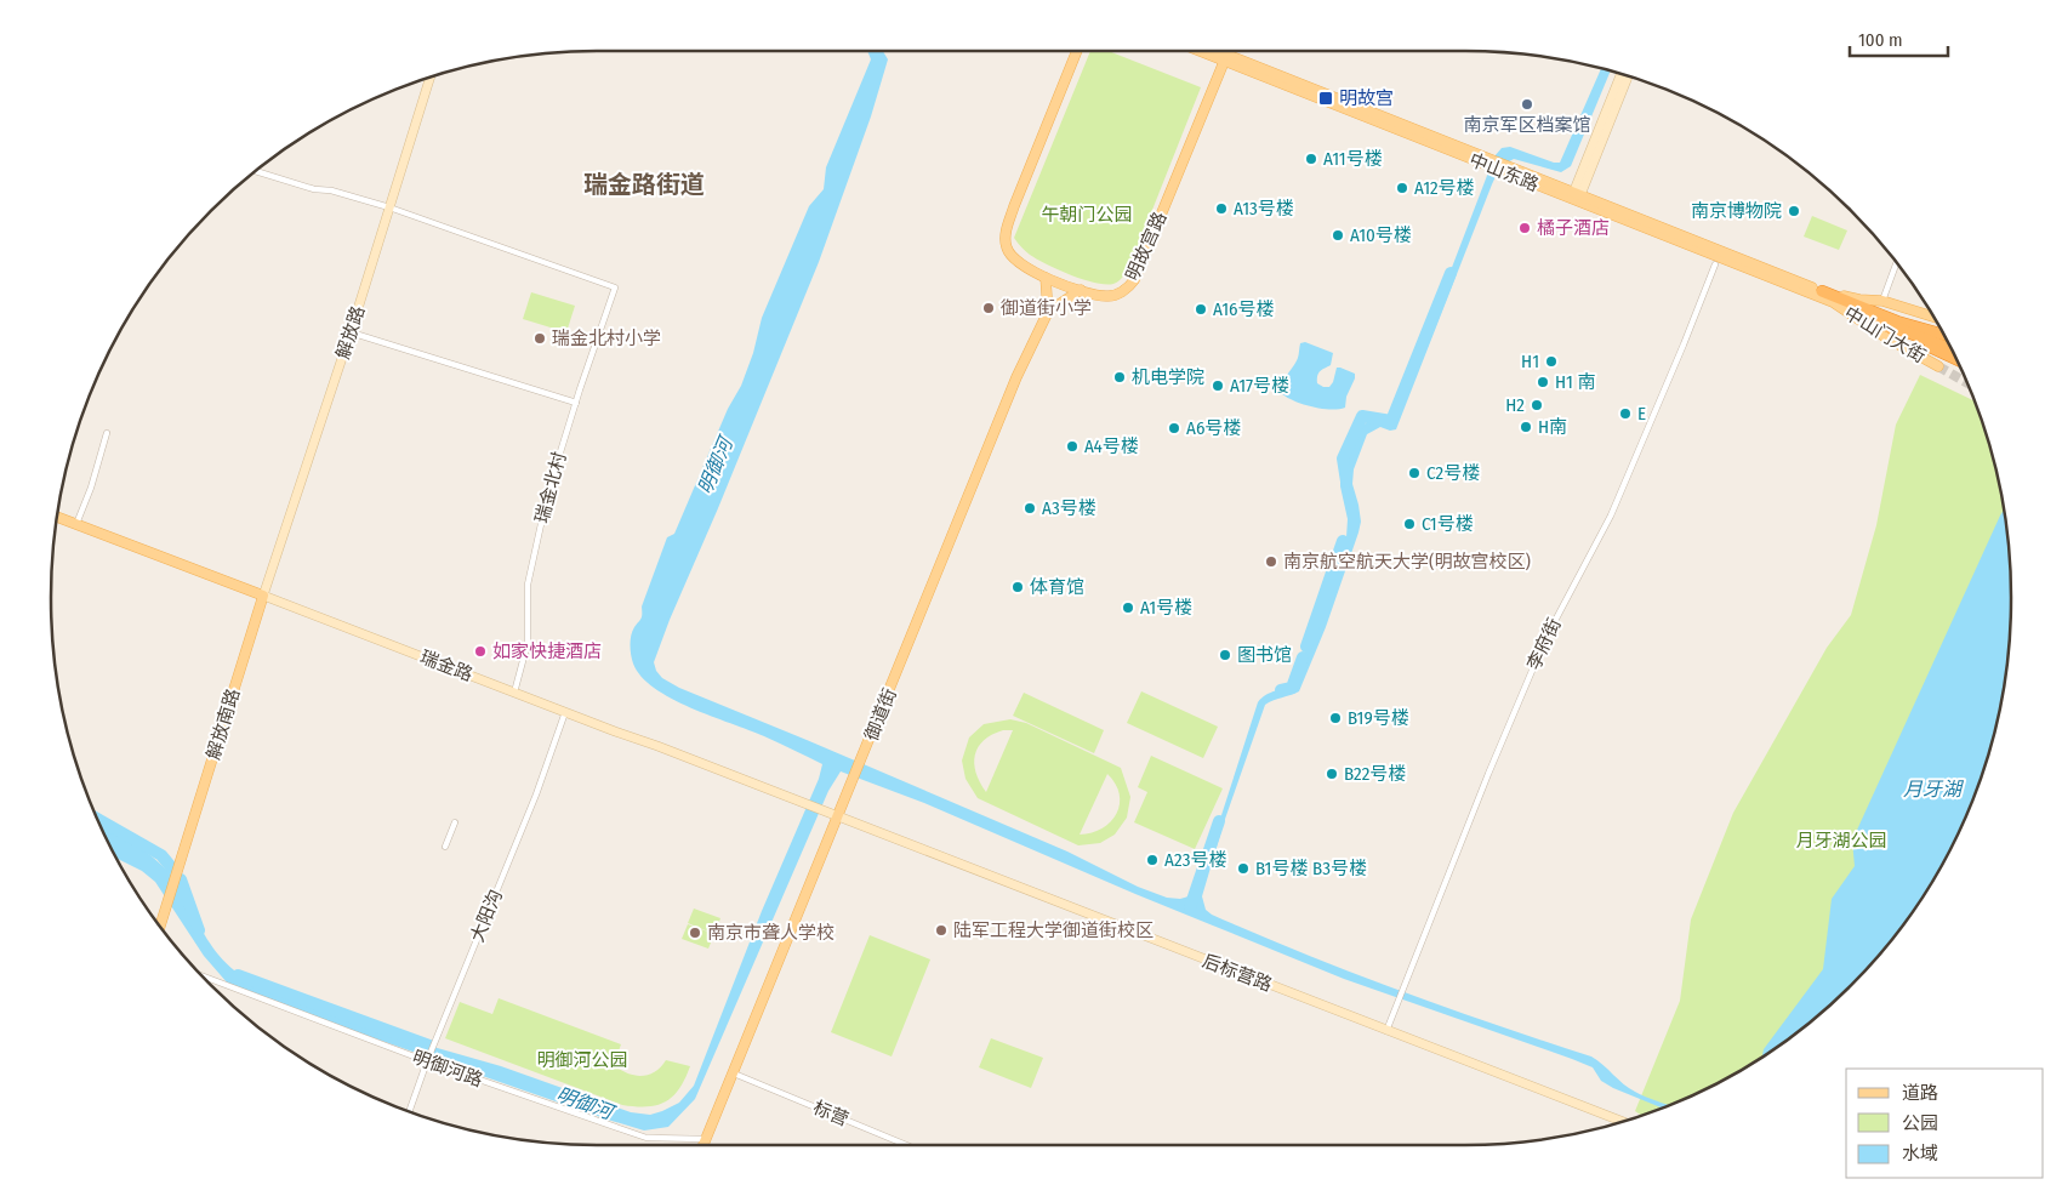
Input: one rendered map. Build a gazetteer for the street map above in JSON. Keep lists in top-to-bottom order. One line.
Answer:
{"streets":{"main road":["中山东路","明故宫路","解放路","中山门大街","瑞金路","御道街","解放南路","后标营路"],"street":["瑞金北村","李府街","大阳沟","明御河路","标营"]},"crossings":[["中山东路","明故宫路"],["中山东路","中山门大街"],["解放路","瑞金北村"],["解放路","瑞金路"],["解放路","解放南路"],["瑞金北村","瑞金路"],["李府街","后标营路"],["瑞金路","御道街"],["瑞金路","解放南路"],["瑞金路","大阳沟"],["瑞金路","后标营路"],["御道街","后标营路"],["御道街","明御河路"],["御道街","标营"],["大阳沟","明御河路"]],"districts":["瑞金路街道"],"water":["明御河","月牙湖"],"parks":["午朝门公园","月牙湖公园","明御河公园"],"places":{"transit":["明故宫"],"other":["南京军区档案馆","A11号楼","A12号楼","A13号楼","南京博物院","橘子酒店","A10号楼","御道街小学","A16号楼","瑞金北村小学","H1","机电学院","H1 南","A17号楼","H2","E","H南","A6号楼","A4号楼","C2号楼","A3号楼","C1号楼","南京航空航天大学(明故宫校区)","体育馆","A1号楼","如家快捷酒店","图书馆","B19号楼","B22号楼","A23号楼","B1号楼 B3号楼","陆军工程大学御道街校区","南京市聋人学校"]},"legend":["道路","公园","水域"],"scale_bar":"100 m"}
